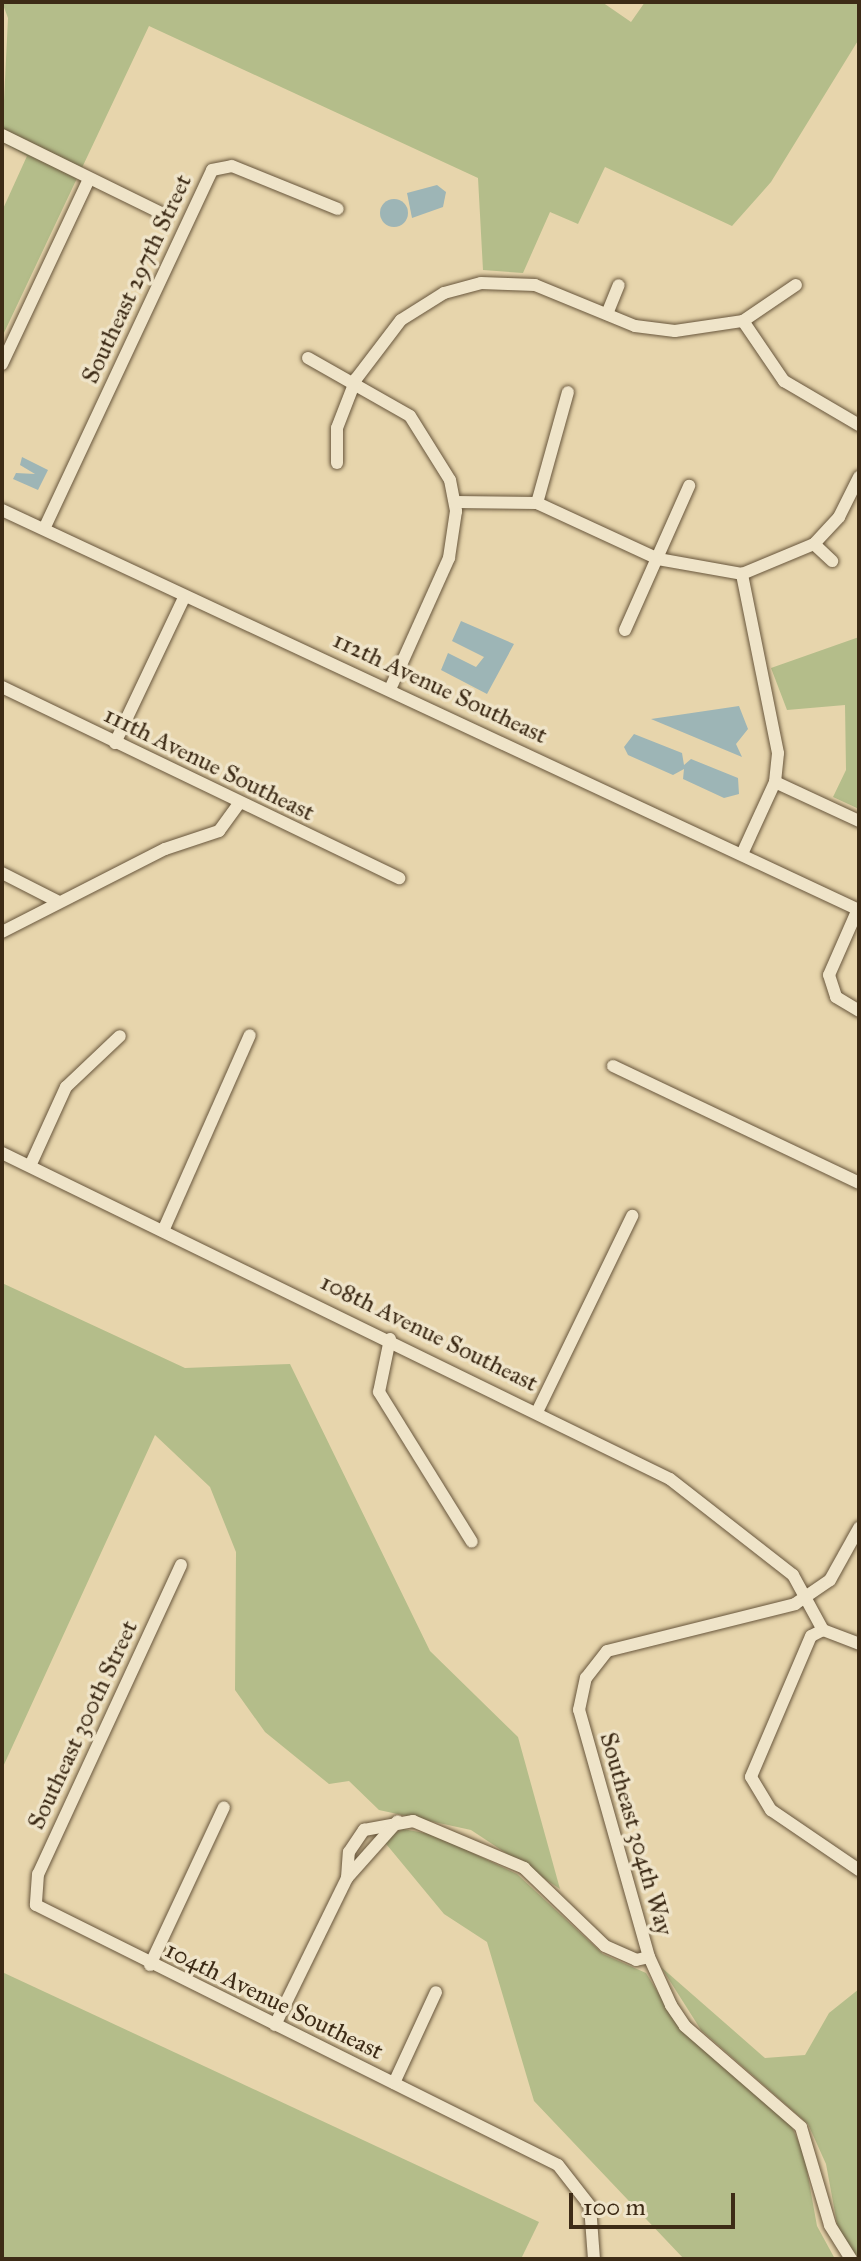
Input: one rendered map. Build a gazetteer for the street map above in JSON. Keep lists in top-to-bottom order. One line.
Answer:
{"streets":{"street":["Southeast 297th Street","112th Avenue Southeast","111th Avenue Southeast","108th Avenue Southeast","Southeast 300th Street","Southeast 304th Way","104th Avenue Southeast"]},"crossings":[["Southeast 297th Street","112th Avenue Southeast"],["108th Avenue Southeast","Southeast 304th Way"],["Southeast 300th Street","104th Avenue Southeast"]],"scale_bar":"100 m"}
